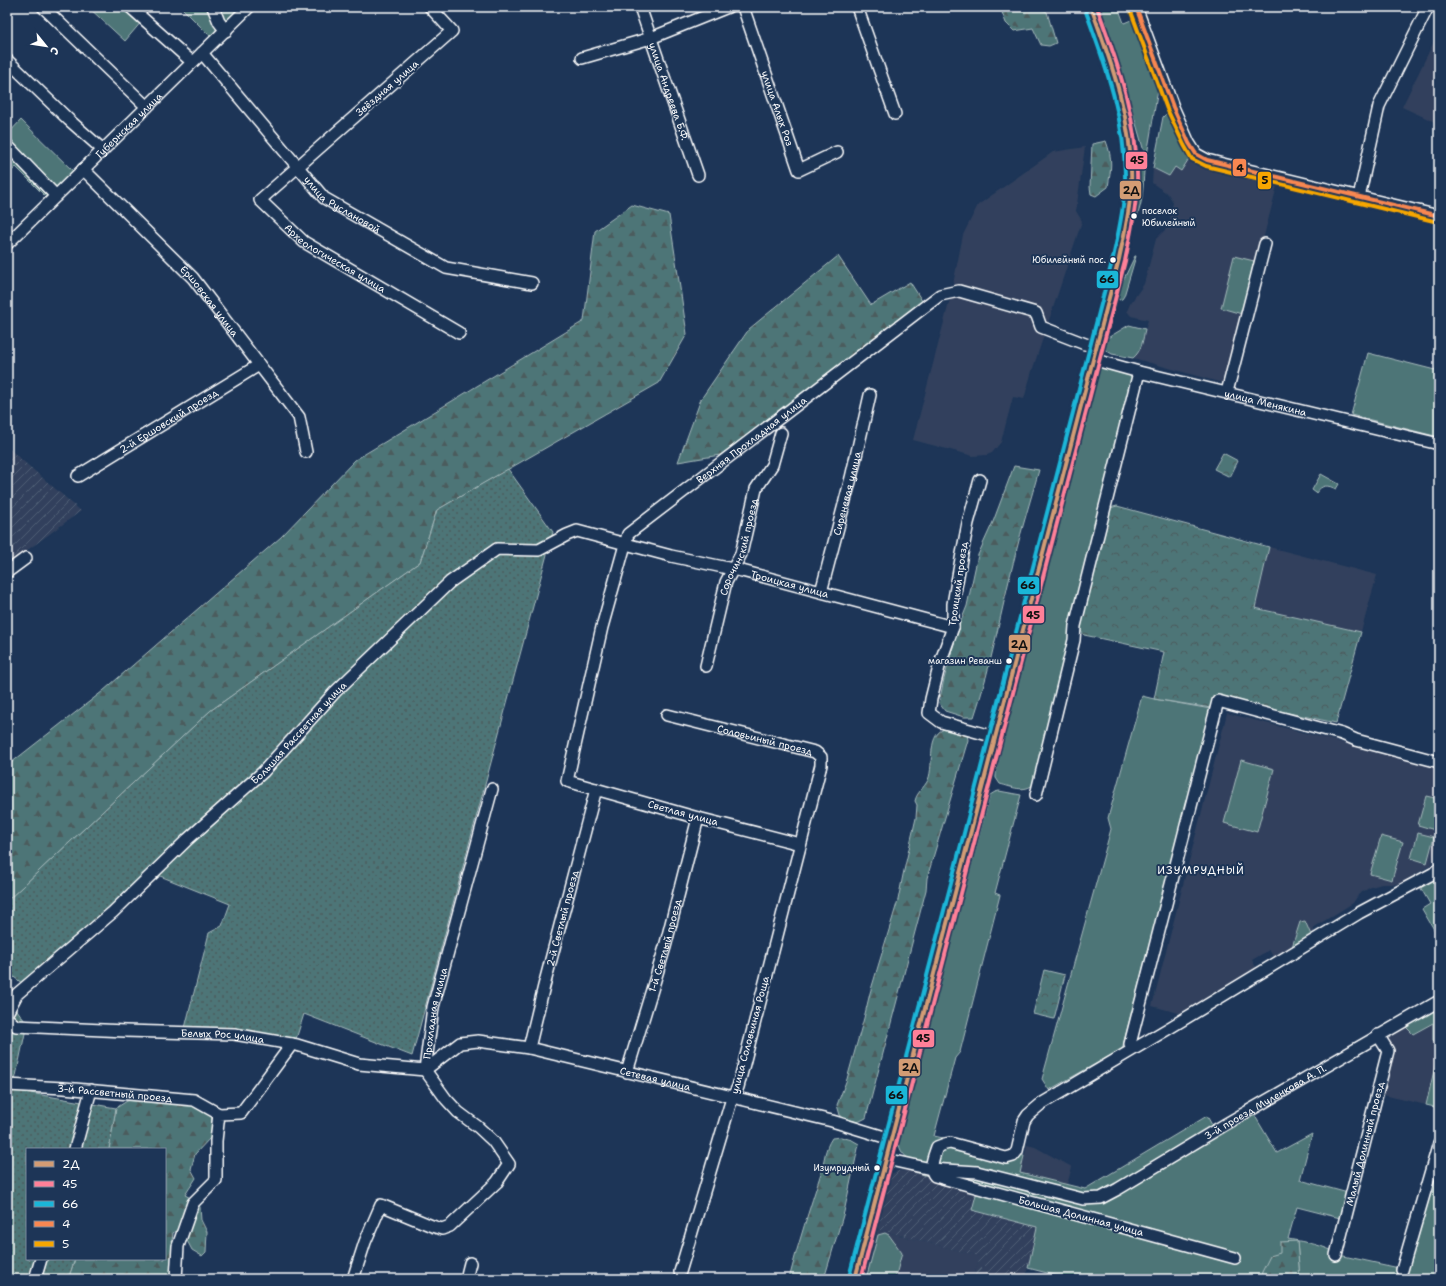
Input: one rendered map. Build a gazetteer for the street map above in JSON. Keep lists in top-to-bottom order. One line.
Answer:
{"streets":{"street":["Звёздная улица","улица Андреева Б.Ф.","улица Алых Роз","Губернская улица","улица Руслановой","Археологическая улица","Ершовская улица","улица Менякина","2-й Ершовский проезд","Верхняя Прохладная улица","Сиреневая улица","Сорочинский проезд","Троицкая улица","Троицкий проезд","Большая Рассветная улица","Соловьиный проезд","Светлая улица","2-й Светлый проезд","1-й Светлый проезд","Прохладная улица","улица Соловьиная Роща","Белых Рос улица","Сетевая улица","3-й Рассветный проезд","3-й проезд Муленкова А. П.","Малый Долинный проезд","Большая Долинная улица"]},"crossings":[["Звёздная улица","улица Руслановой"],["Звёздная улица","Археологическая улица"],["Губернская улица","улица Руслановой"],["Губернская улица","Ершовская улица"],["улица Руслановой","Археологическая улица"],["Ершовская улица","2-й Ершовский проезд"],["улица Менякина","Верхняя Прохладная улица"],["Верхняя Прохладная улица","Троицкая улица"],["Верхняя Прохладная улица","Большая Рассветная улица"],["Верхняя Прохладная улица","Светлая улица"],["Сиреневая улица","Троицкая улица"],["Сорочинский проезд","Троицкая улица"],["Троицкая улица","Троицкий проезд"],["Троицкая улица","Большая Рассветная улица"],["Соловьиный проезд","Светлая улица"],["Соловьиный проезд","улица Соловьиная Роща"],["Светлая улица","2-й Светлый проезд"],["Светлая улица","1-й Светлый проезд"],["Светлая улица","улица Соловьиная Роща"],["2-й Светлый проезд","Сетевая улица"],["1-й Светлый проезд","Сетевая улица"],["Прохладная улица","Белых Рос улица"],["Прохладная улица","Сетевая улица"],["улица Соловьиная Роща","Сетевая улица"],["Белых Рос улица","Сетевая улица"],["3-й проезд Муленкова А. П.","Малый Долинный проезд"],["3-й проезд Муленкова А. П.","Большая Долинная улица"]],"districts":["ИЗУМРУДНЫЙ"],"places":["поселок Юбилейный","Юбилейный пос.","магазин Реванш","Изумрудный"],"lines":["transit line 2Д","transit line 45","transit line 4","transit line 66","transit line 5"],"legend":["2Д","45","66","4","5"],"north":"bottom right"}
